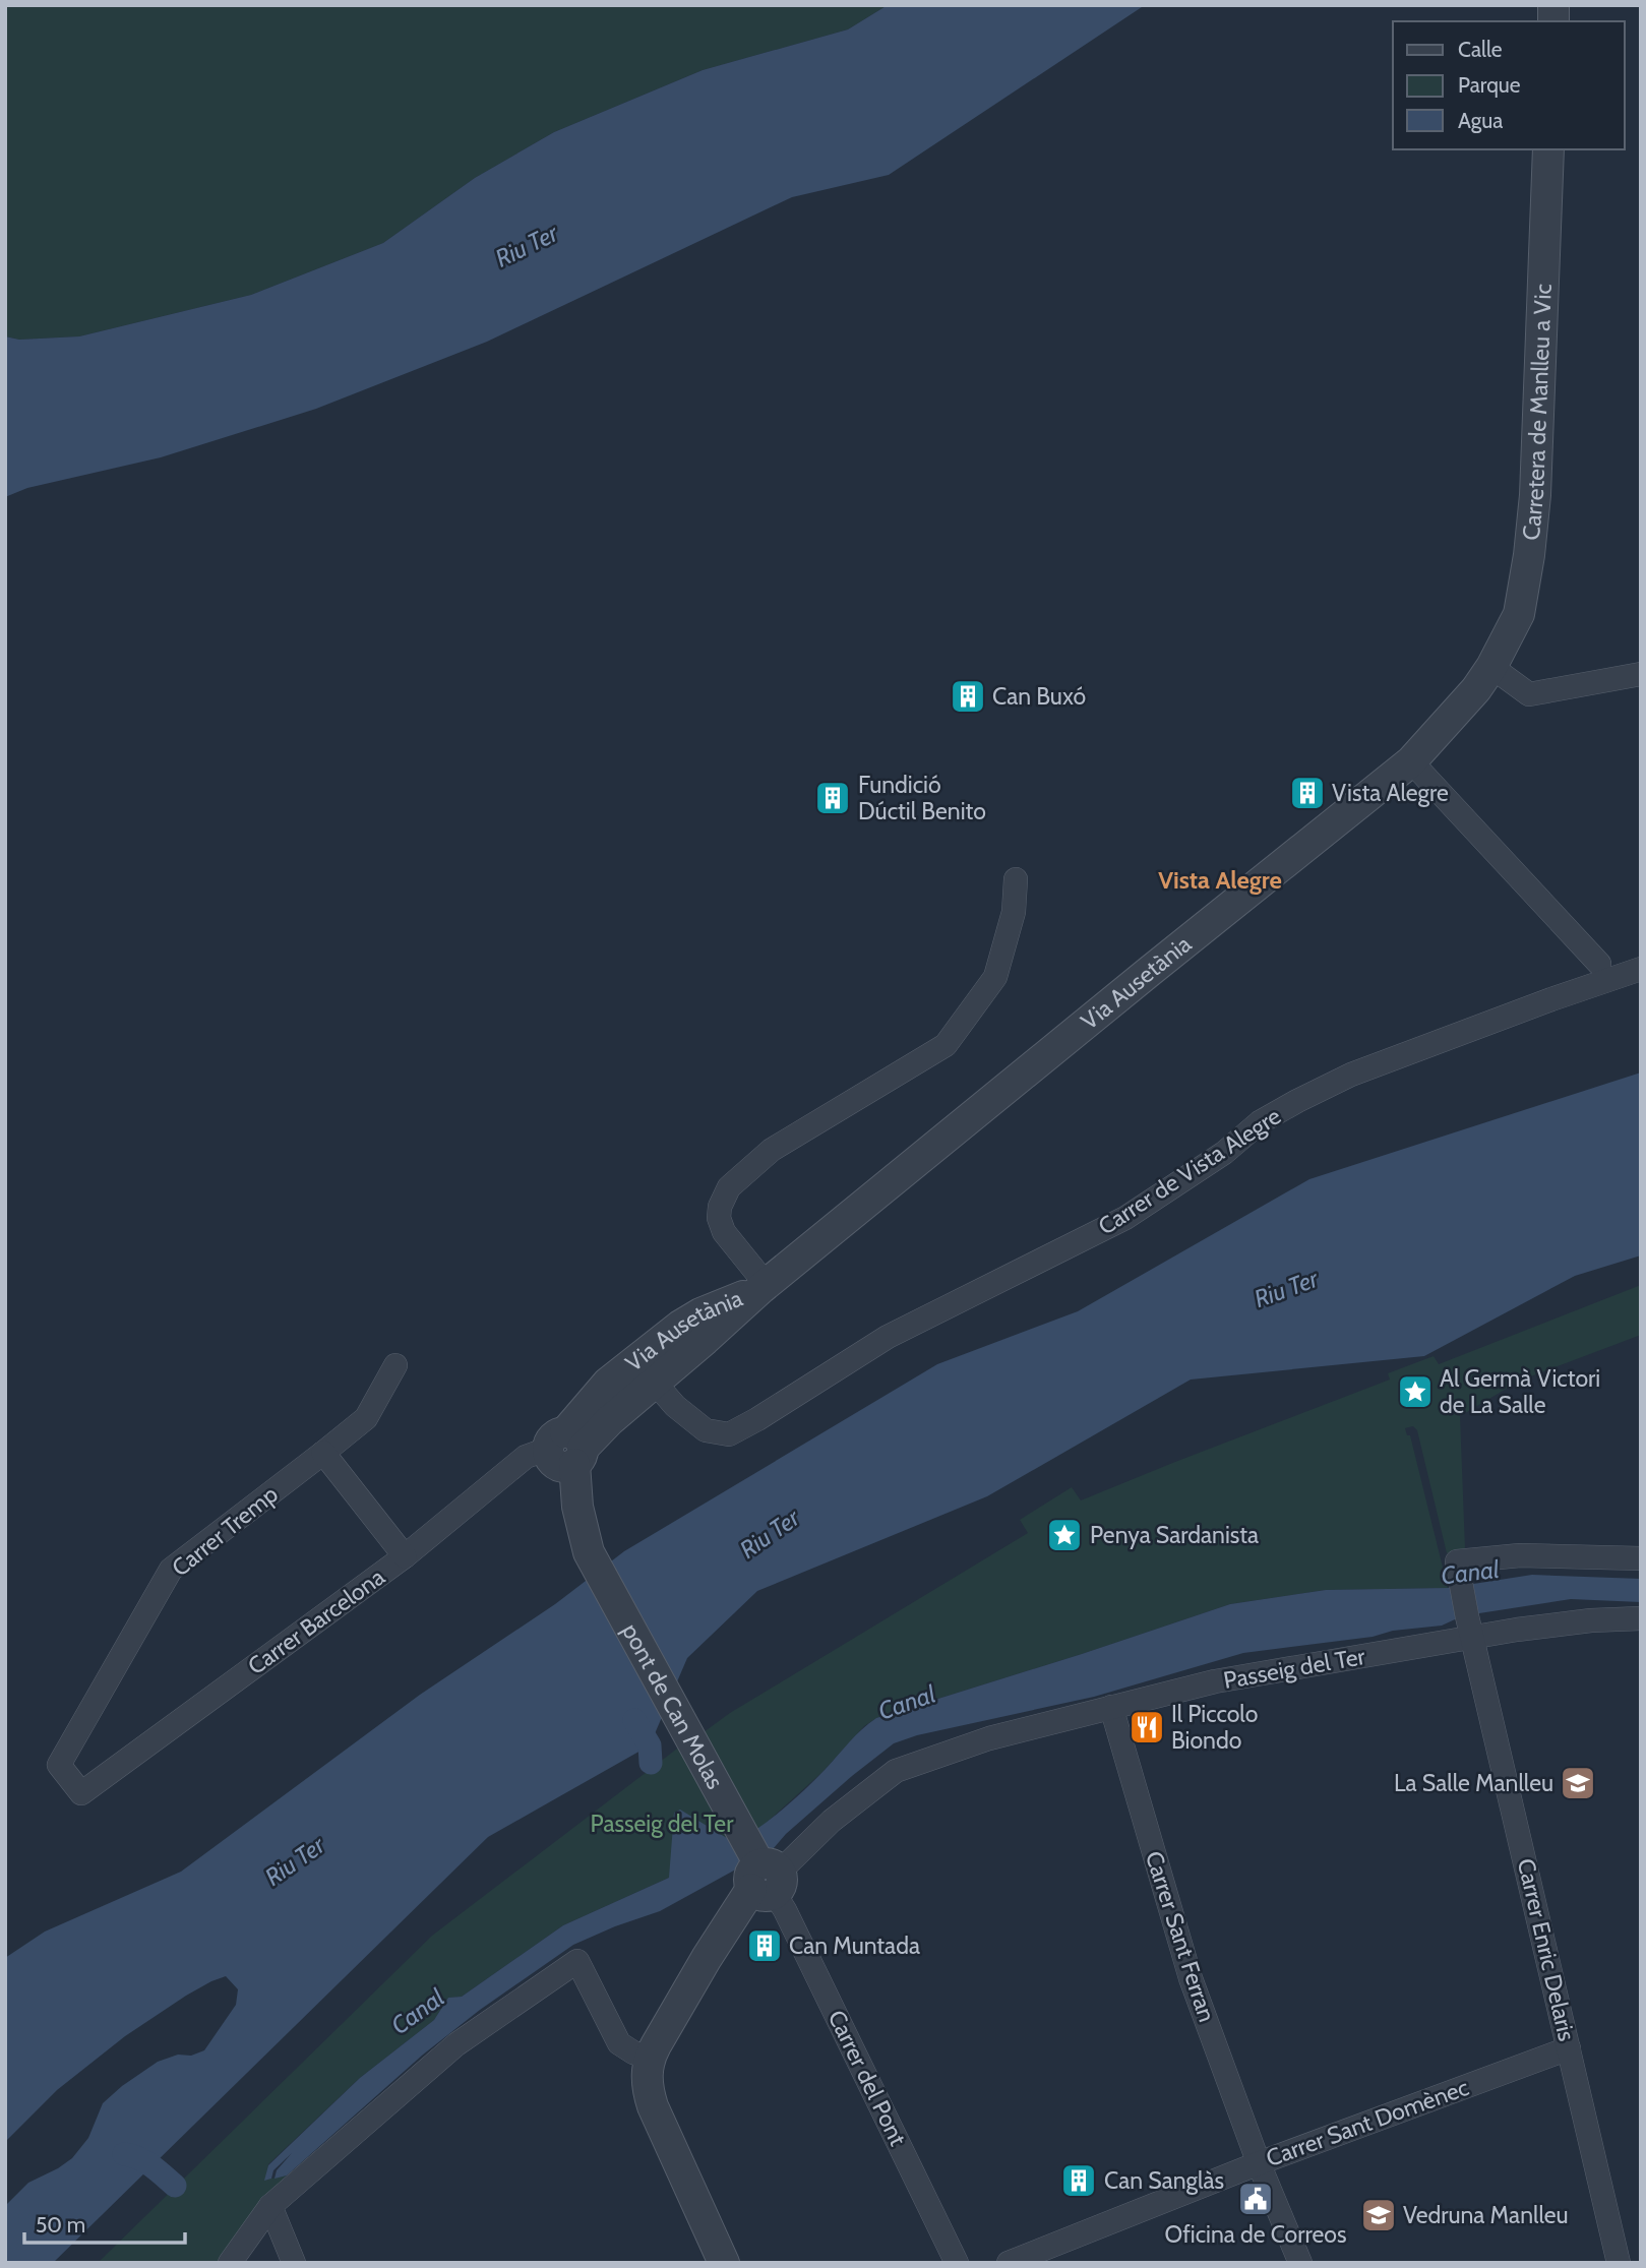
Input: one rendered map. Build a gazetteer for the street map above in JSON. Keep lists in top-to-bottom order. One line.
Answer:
{"streets":{"street":["Carretera de Manlleu a Vic","Via Ausetània","Carrer de Vista Alegre","Carrer Tremp","Carrer Barcelona","Passeig del Ter","pont de Can Molas","Carrer Sant Ferran","Carrer Enric Delaris","Carrer del Pont","Carrer Sant Domènec"]},"crossings":[["Carretera de Manlleu a Vic","Via Ausetània"],["Via Ausetània","Carrer de Vista Alegre"],["Via Ausetània","Carrer Barcelona"],["Via Ausetània","pont de Can Molas"],["Carrer Tremp","Carrer Barcelona"],["Carrer Barcelona","pont de Can Molas"],["Passeig del Ter","pont de Can Molas"],["Passeig del Ter","Carrer Sant Ferran"],["Passeig del Ter","Carrer Enric Delaris"],["Passeig del Ter","Carrer del Pont"],["pont de Can Molas","Carrer del Pont"],["Carrer Sant Ferran","Carrer Sant Domènec"],["Carrer Enric Delaris","Carrer Sant Domènec"]],"districts":["Vista Alegre"],"water":["Riu Ter","Canal"],"parks":["Passeig del Ter"],"places":{"building":["Can Buxó","Vista Alegre","Fundició Dúctil Benito","Can Muntada","Can Sanglàs"],"place":["Al Germà Victori de La Salle","Penya Sardanista"],"restaurant":["Il Piccolo Biondo"],"school or university":["La Salle Manlleu","Vedruna Manlleu"],"public building":["Oficina de Correos"]},"legend":["Calle","Parque","Agua"],"scale_bar":"50 m"}
